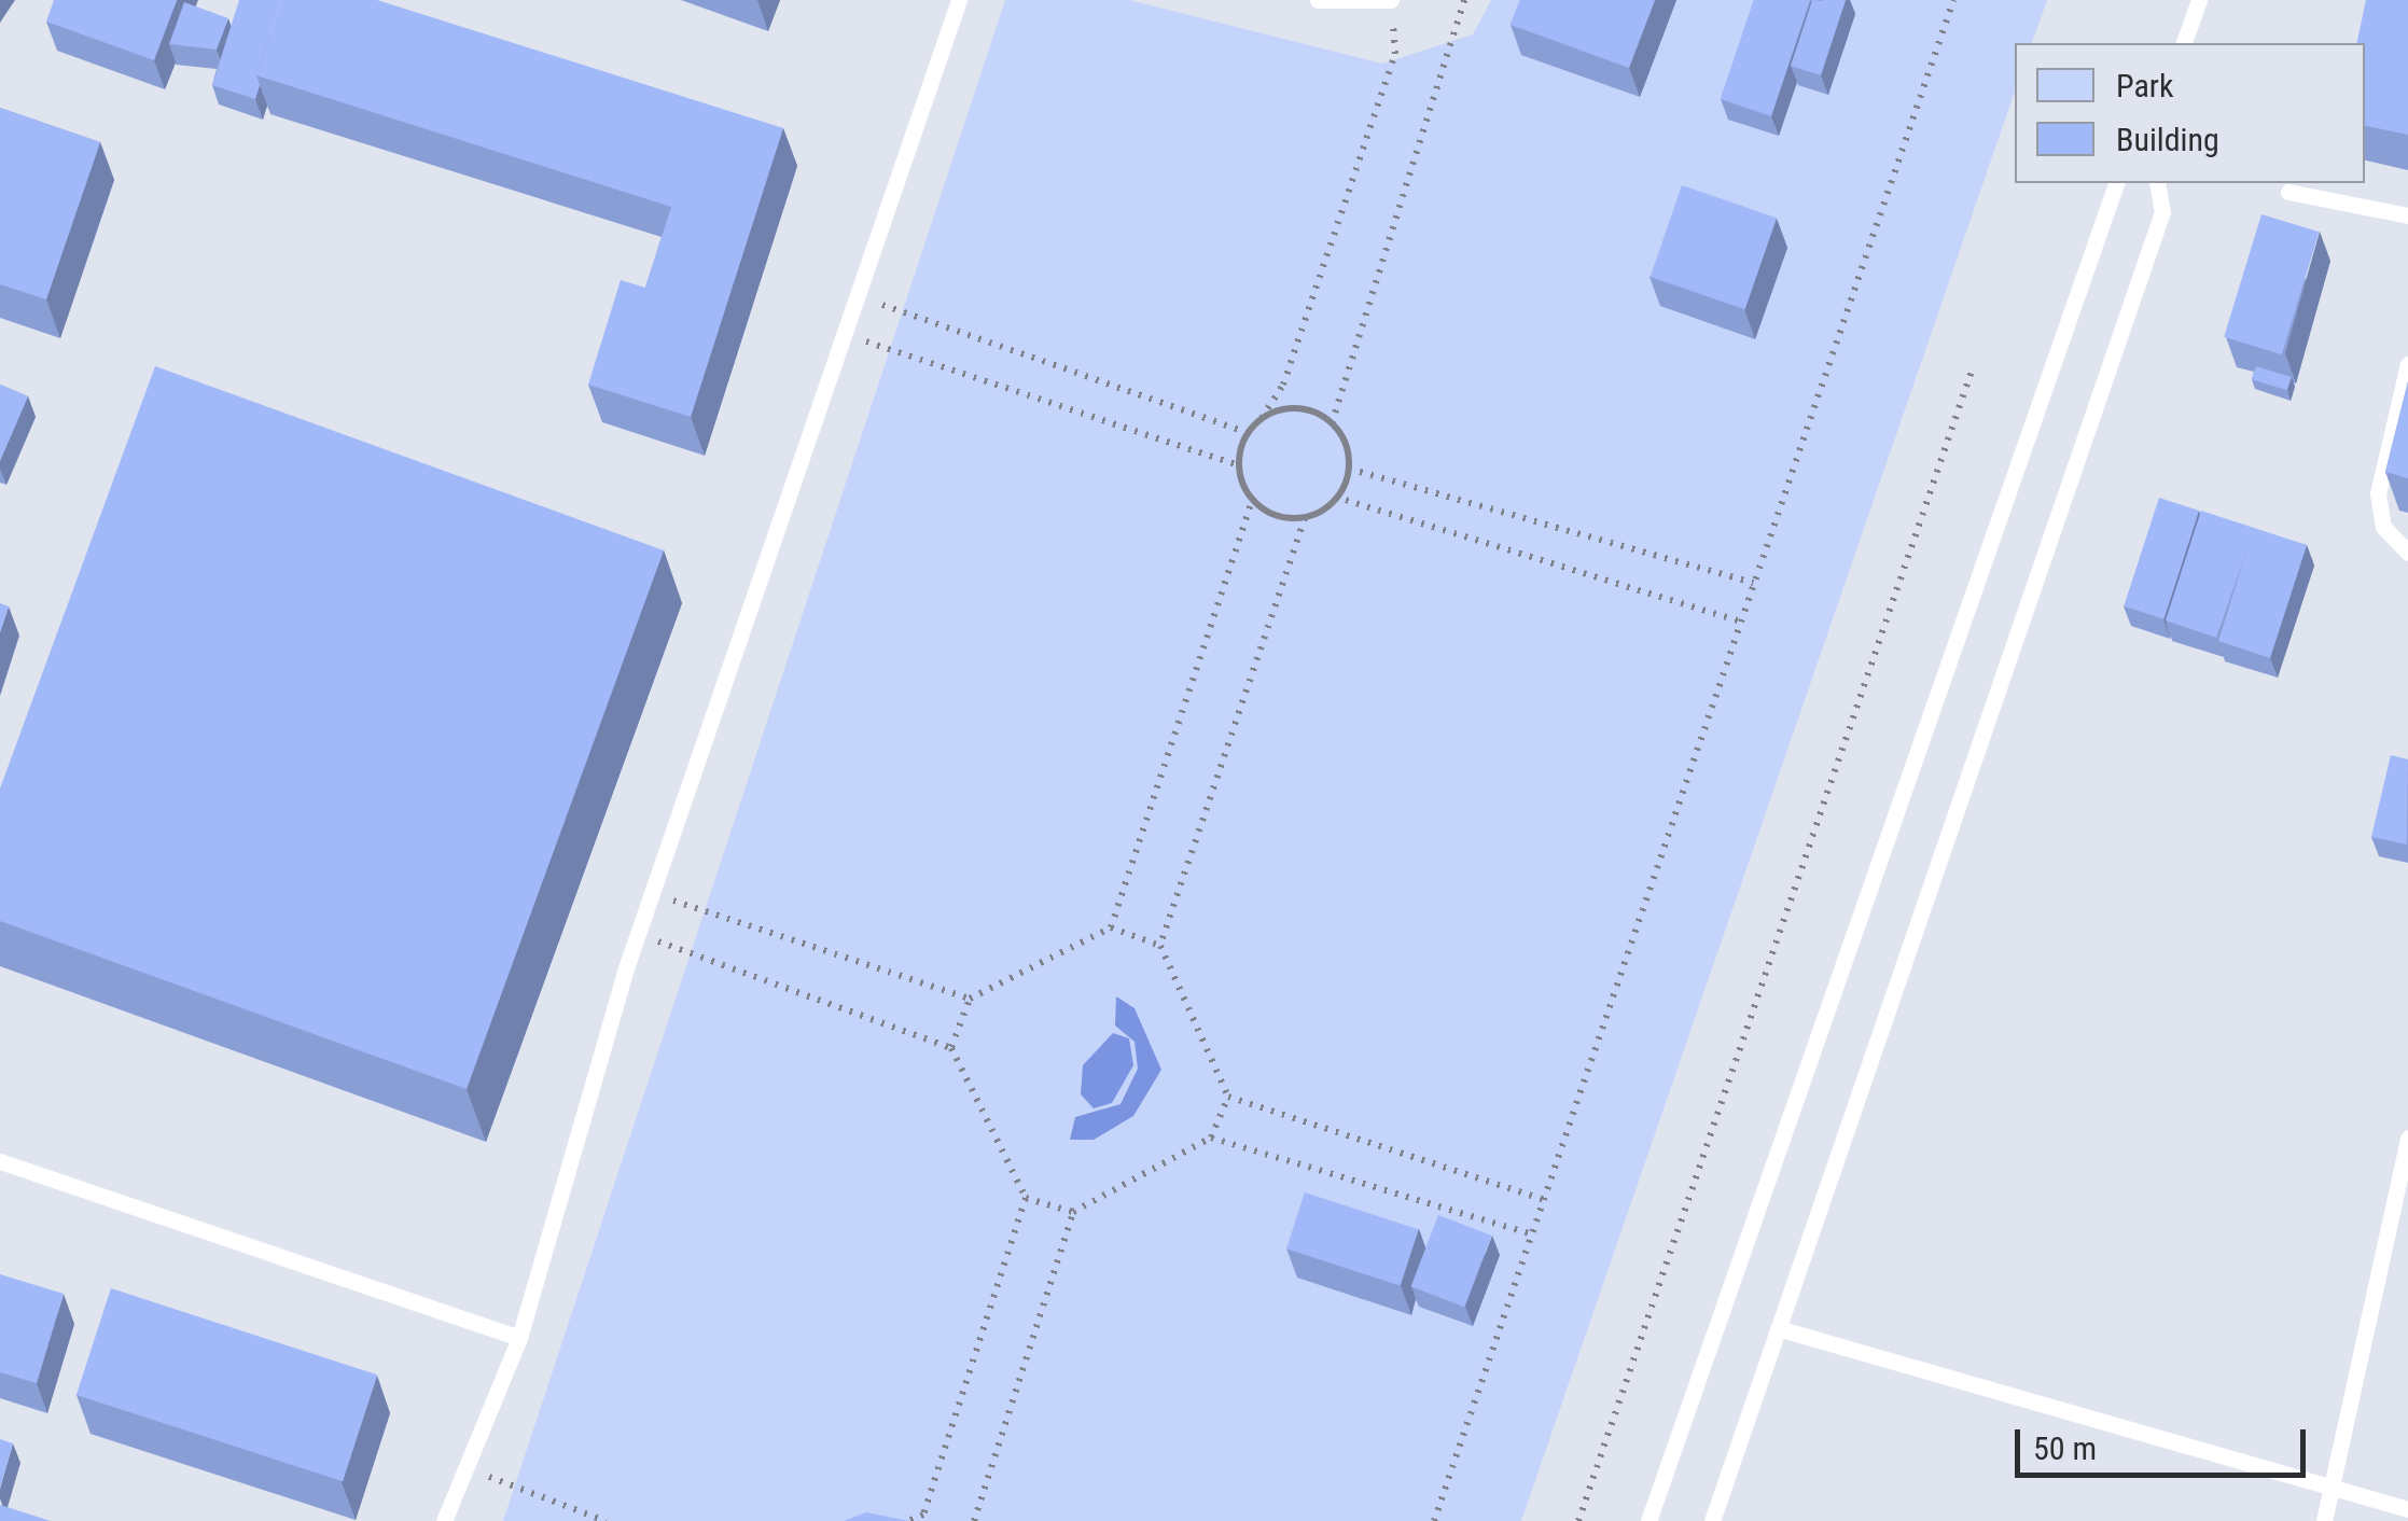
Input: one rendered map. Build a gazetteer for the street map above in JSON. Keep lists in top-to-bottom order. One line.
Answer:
{"legend":["Park","Building"],"scale_bar":"50 m"}
